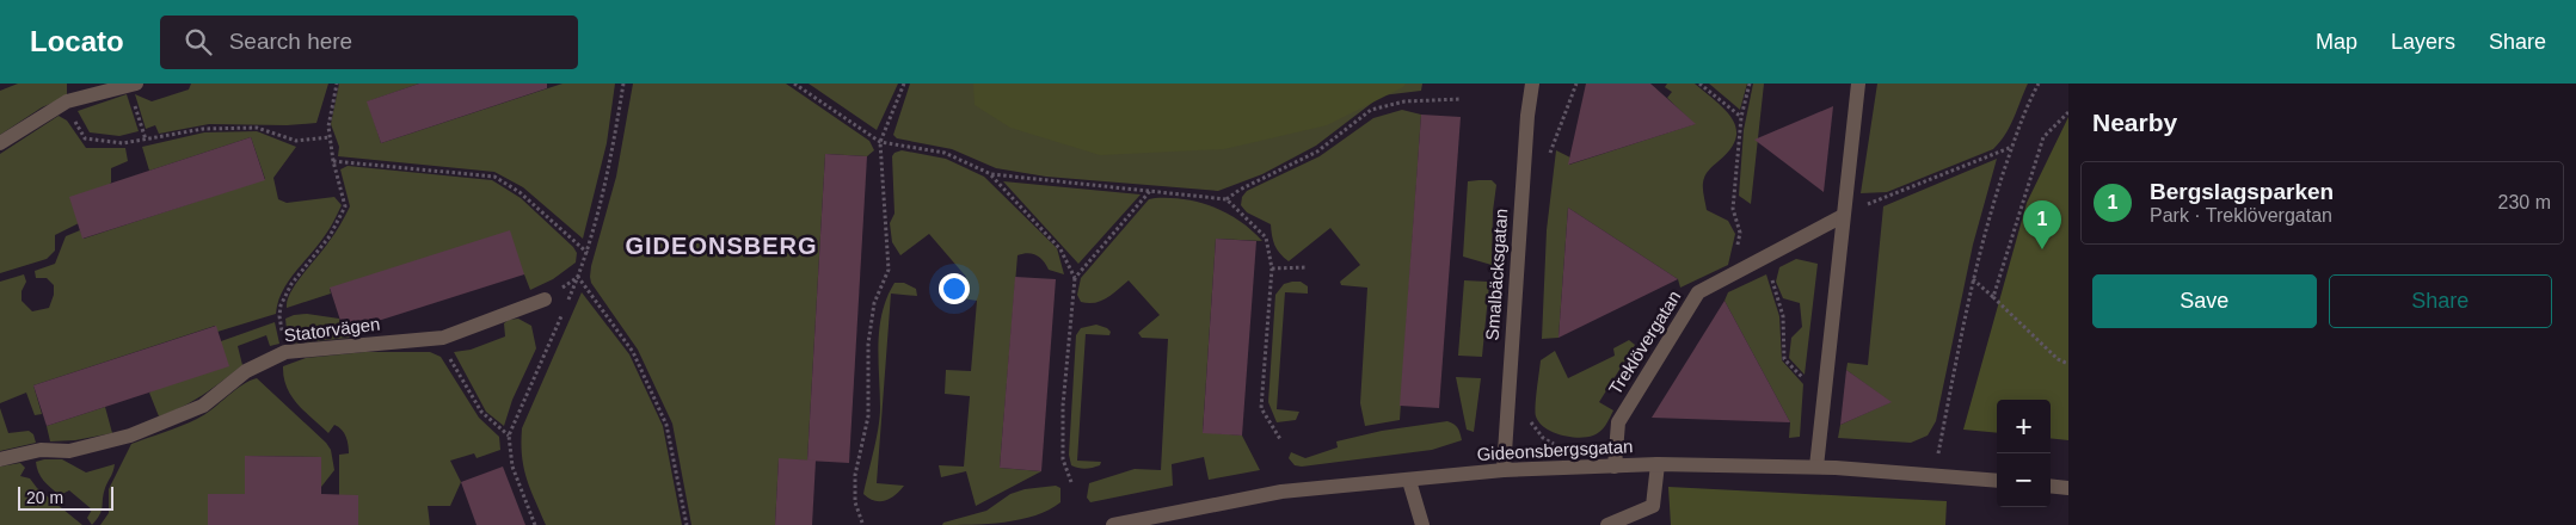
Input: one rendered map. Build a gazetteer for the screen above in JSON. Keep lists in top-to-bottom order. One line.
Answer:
{"streets":{"street":["Smalbäcksgatan","Statorvägen","Treklövergatan","Gideonsbergsgatan"]},"crossings":[["Smalbäcksgatan","Gideonsbergsgatan"],["Treklövergatan","Gideonsbergsgatan"]],"districts":["GIDEONSBERG"],"scale_bar":"20 m","page":{"header":"Locato","search":"Search here","nav":["Map","Layers","Share"],"heading":"Nearby","list":[{"mark":"1","name":"Bergslagsparken","note":"Park · Treklövergatan","value":"230 m"}],"pins":"1","buttons":["Save","Share"],"map_buttons":["+","−"],"scale":"20 m"}}
